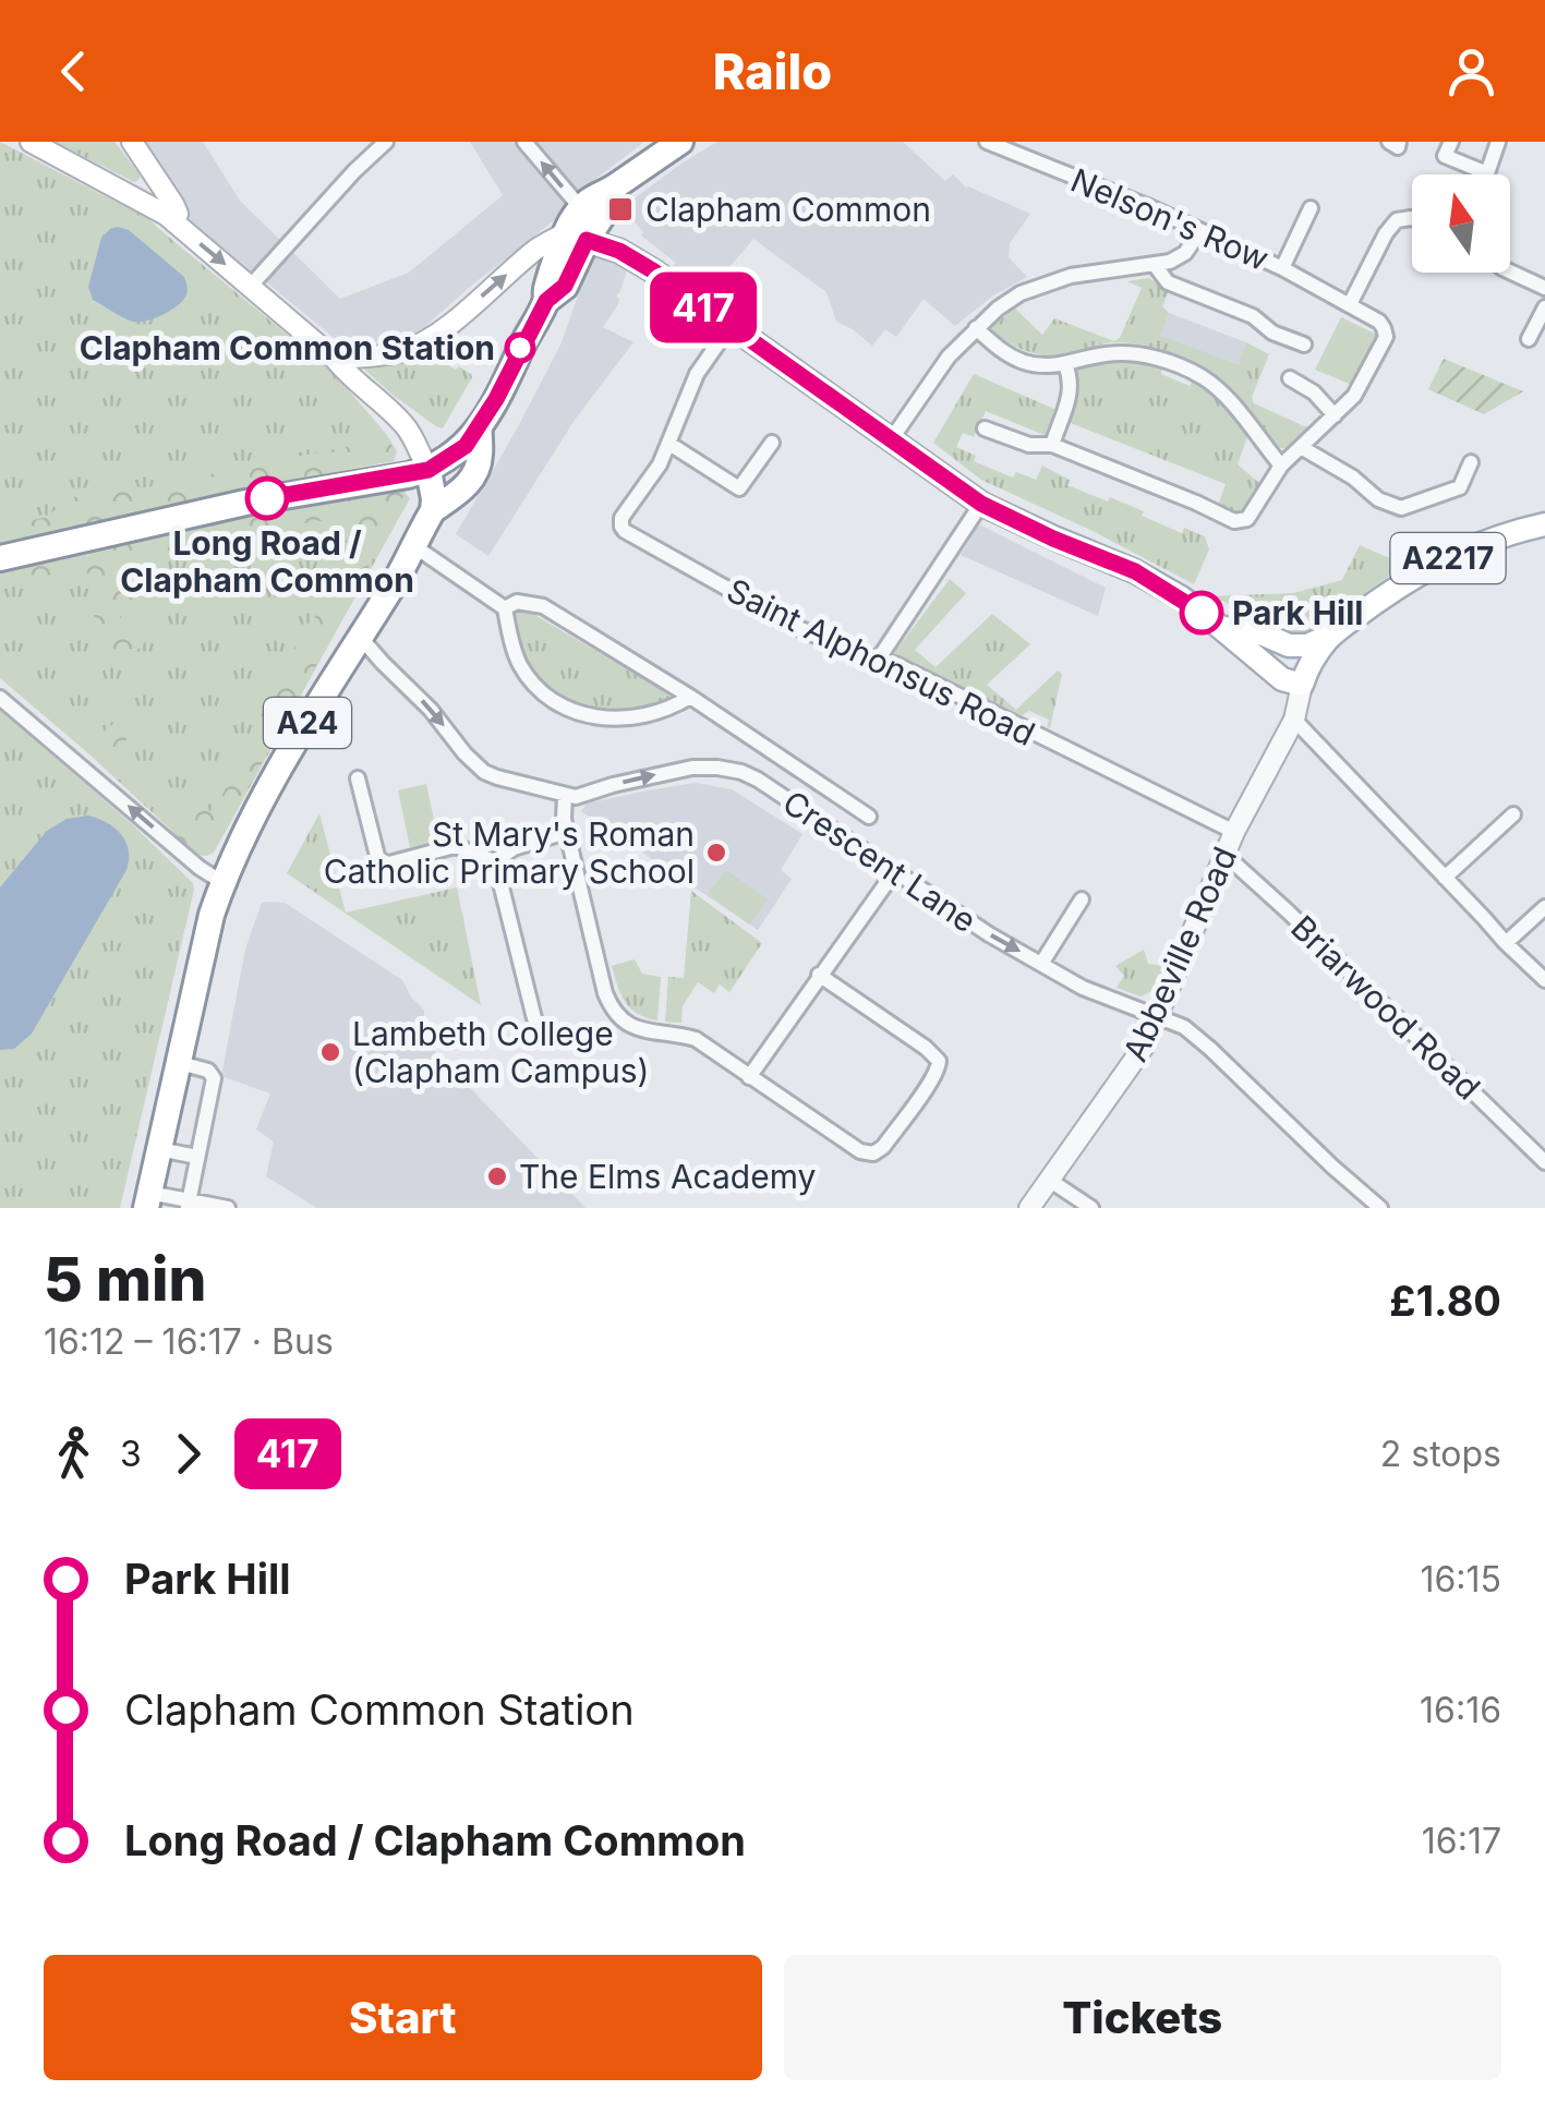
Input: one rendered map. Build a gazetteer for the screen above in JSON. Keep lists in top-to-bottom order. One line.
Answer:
{"streets":{"highway":["A24"],"main road":["A2217"],"street":["Nelson's Row","Saint Alphonsus Road","Crescent Lane","Abbeville Road","Briarwood Road"]},"crossings":[["A2217","Abbeville Road"],["Saint Alphonsus Road","Abbeville Road"],["A24","Crescent Lane"],["Crescent Lane","Abbeville Road"],["Abbeville Road","Briarwood Road"]],"places":{"transit":["Clapham Common"],"other":["Clapham Common Station","Long Road / Clapham Common","Park Hill","St Mary's Roman Catholic Primary School","Lambeth College (Clapham Campus)","The Elms Academy"]},"lines":["bus line 417"],"north":"top","page":{"header":"Railo","on_map":"417","heading":["5 min","16:12 – 16:17 · Bus","£1.80"],"legs":["3","417","2 stops"],"list":[{"name":"Park Hill","value":"16:15"},{"name":"Clapham Common Station","value":"16:16"},{"name":"Long Road / Clapham Common","value":"16:17"}],"buttons":["Start","Tickets"]}}
